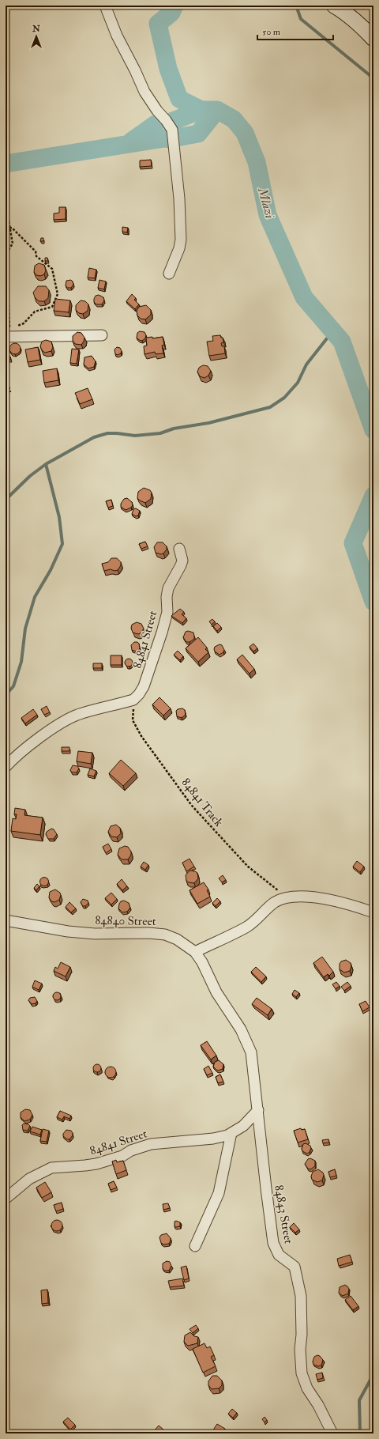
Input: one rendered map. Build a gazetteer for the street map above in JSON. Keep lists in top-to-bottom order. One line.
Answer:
{"streets":{"street":["84841 Street","84840 Street","84843 Street"],"path":["84841 Track"]},"crossings":[["84841 Street","84841 Track"],["84841 Street","84843 Street"],["84840 Street","84843 Street"]],"water":["Mlazi"],"scale_bar":"50 m","north":"top"}
